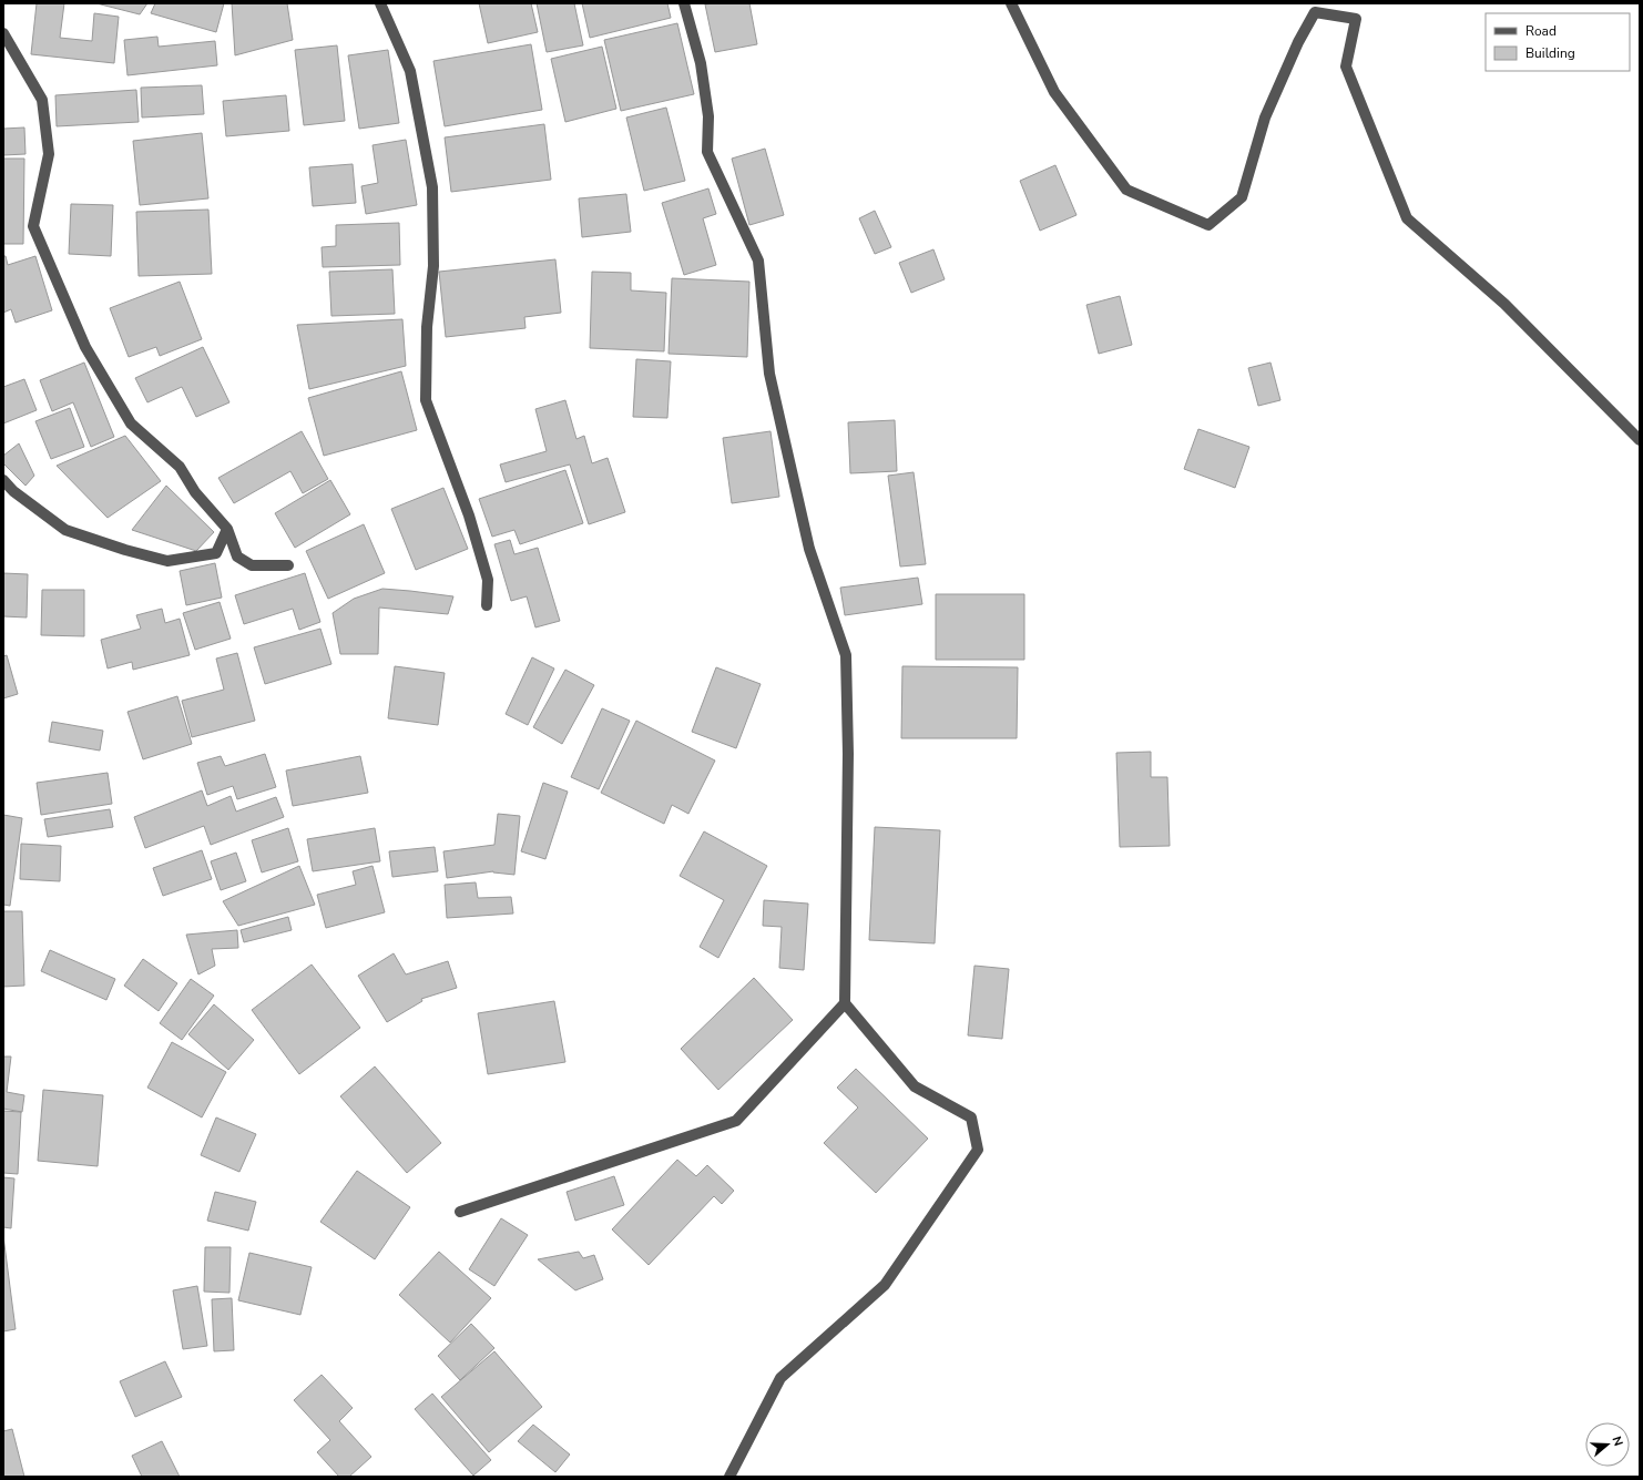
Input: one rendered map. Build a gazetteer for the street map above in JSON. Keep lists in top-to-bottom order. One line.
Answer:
{"legend":["Road","Building"],"north":"right"}
